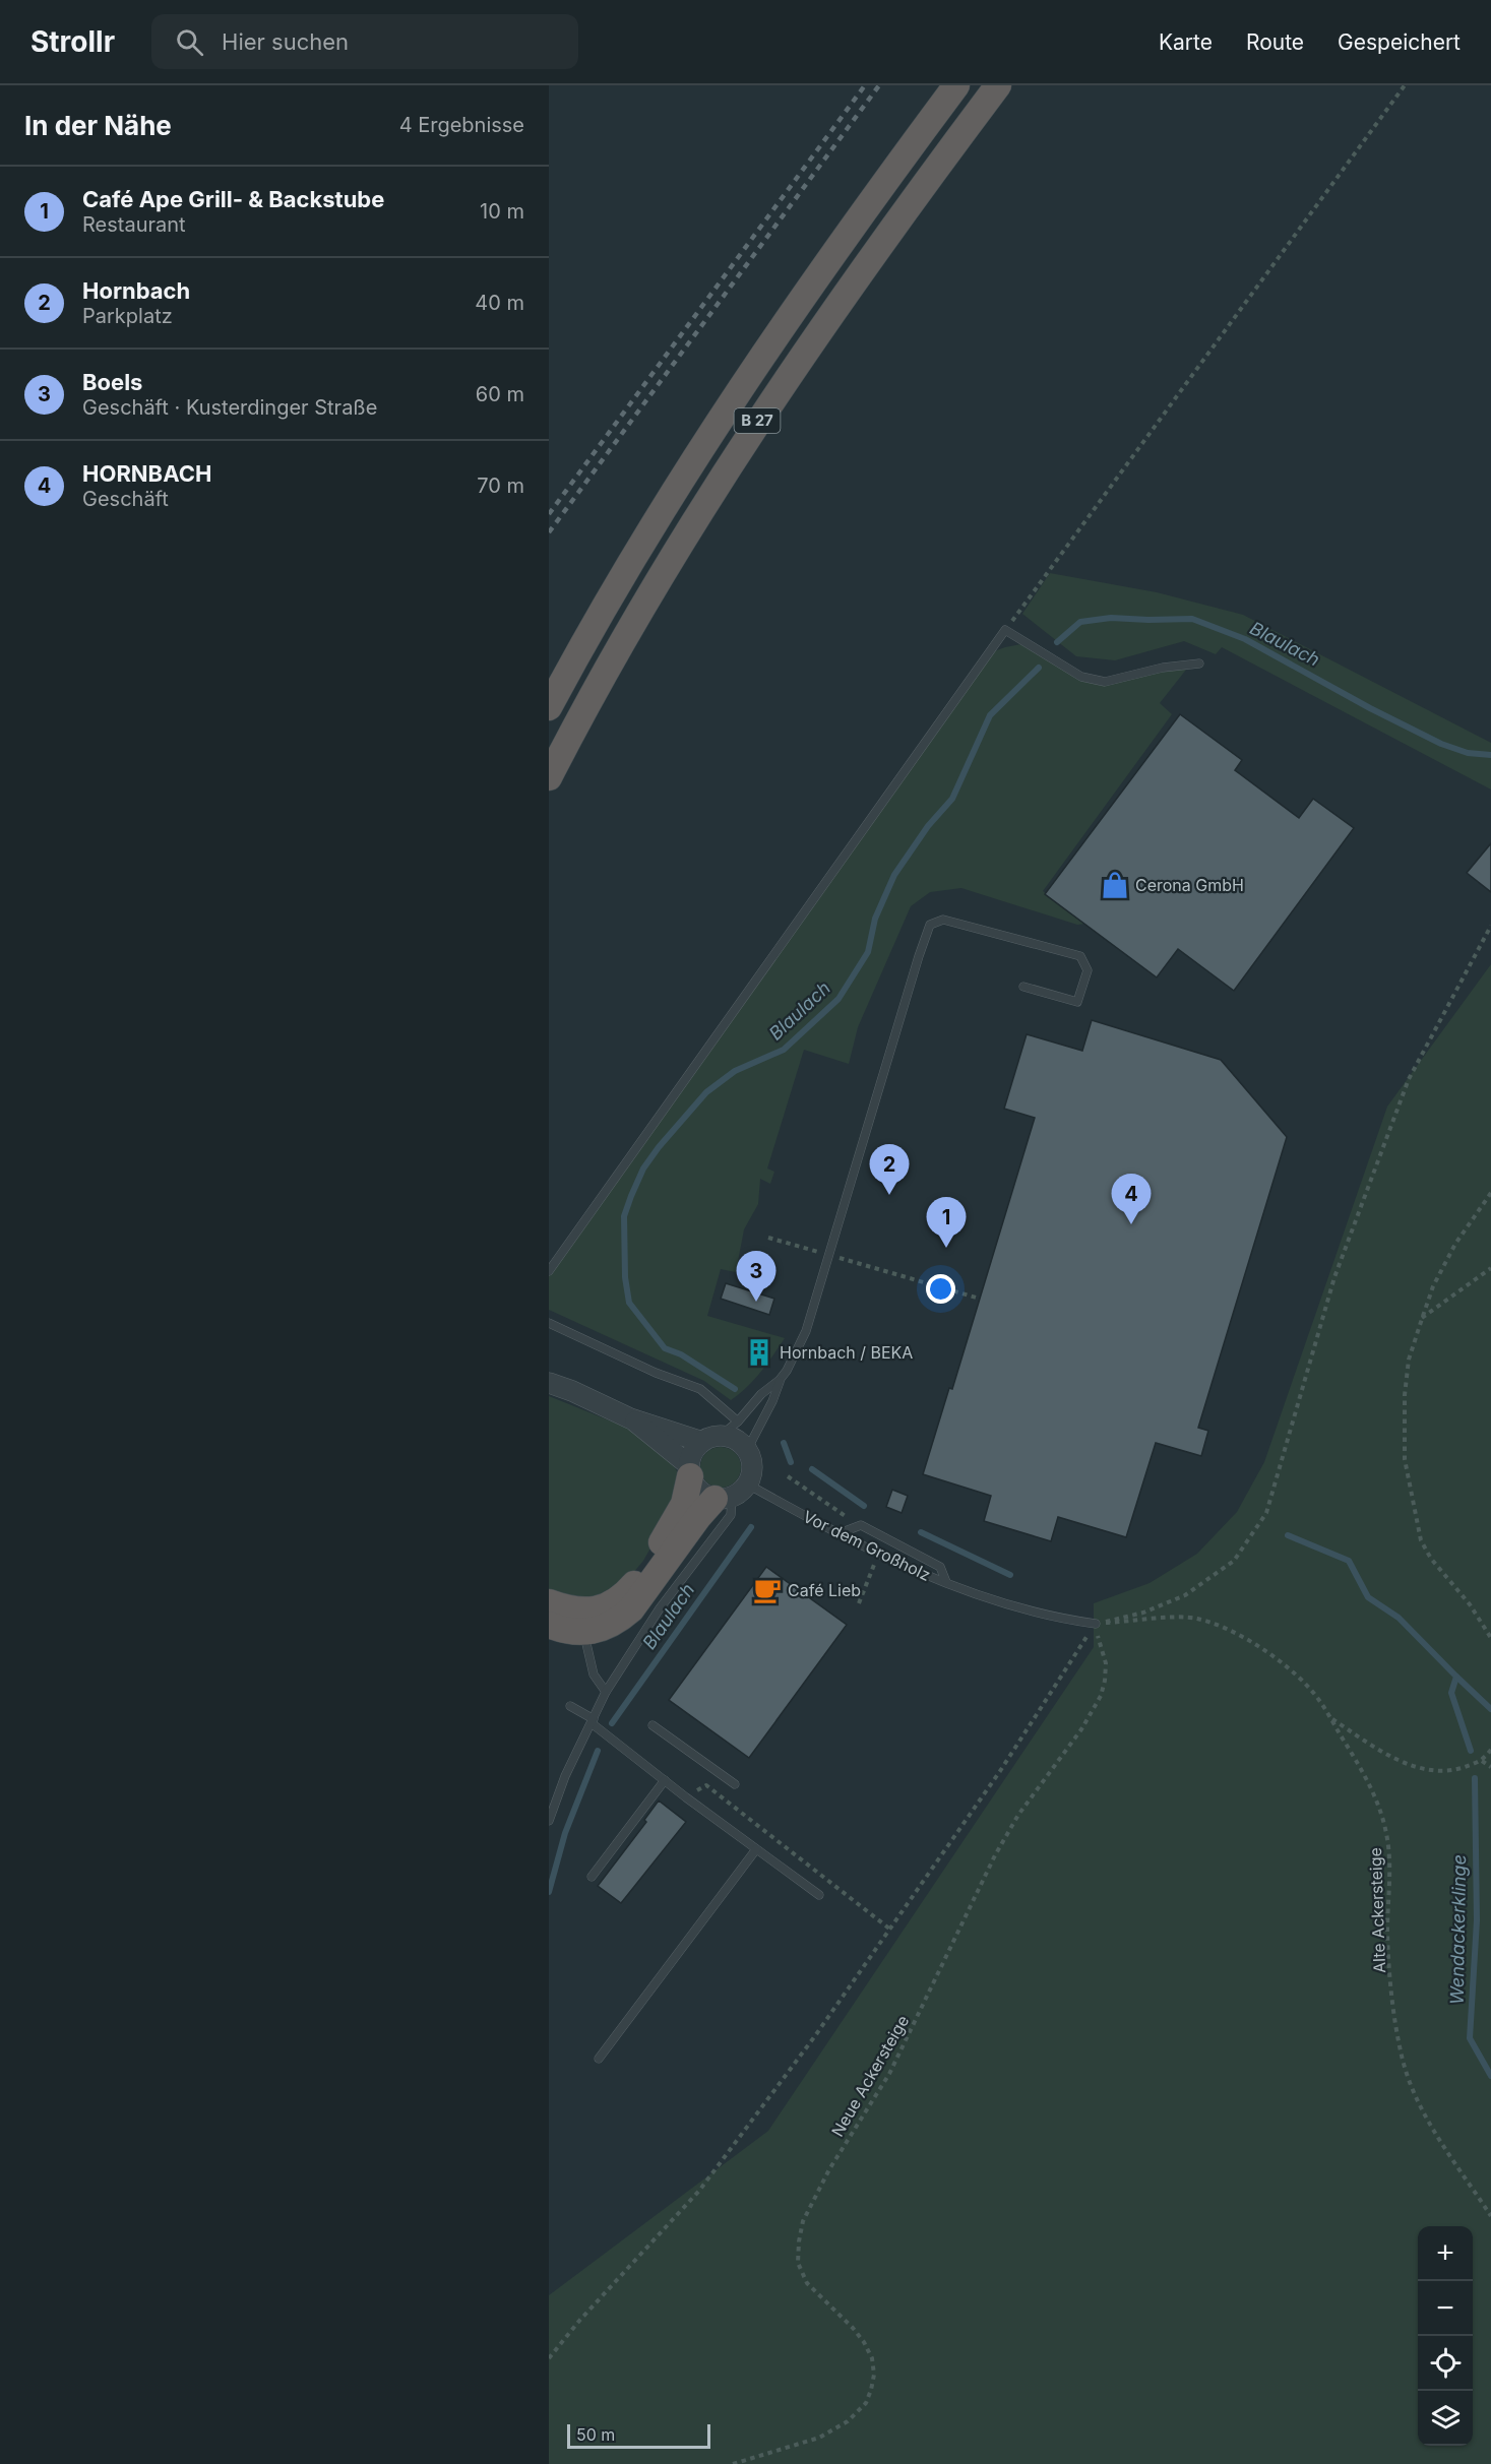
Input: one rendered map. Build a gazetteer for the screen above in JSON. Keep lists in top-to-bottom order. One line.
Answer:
{"streets":{"highway":["B 27"],"lane":["Vor dem Großholz"],"path":["Alte Ackersteige","Neue Ackersteige"]},"crossings":[["Vor dem Großholz","Alte Ackersteige"],["Vor dem Großholz","Neue Ackersteige"],["Alte Ackersteige","Neue Ackersteige"]],"water":["Blaulach","Wendackerklinge"],"places":{"shop":["Cerona GmbH"],"building":["Hornbach / BEKA"],"cafe":["Café Lieb"]},"scale_bar":"50 m","page":{"header":"Strollr","search":"Hier suchen","nav":["Karte","Route","Gespeichert"],"heading":["In der Nähe","4 Ergebnisse"],"list":[{"mark":"1","name":"Café Ape Grill- & Backstube","note":"Restaurant","value":"10 m"},{"mark":"2","name":"Hornbach","note":"Parkplatz","value":"40 m"},{"mark":"3","name":"Boels","note":"Geschäft · Kusterdinger Straße","value":"60 m"},{"mark":"4","name":"HORNBACH","note":"Geschäft","value":"70 m"}],"pins":["2","4","1","3"],"map_buttons":["+","−"],"scale":"50 m"}}
